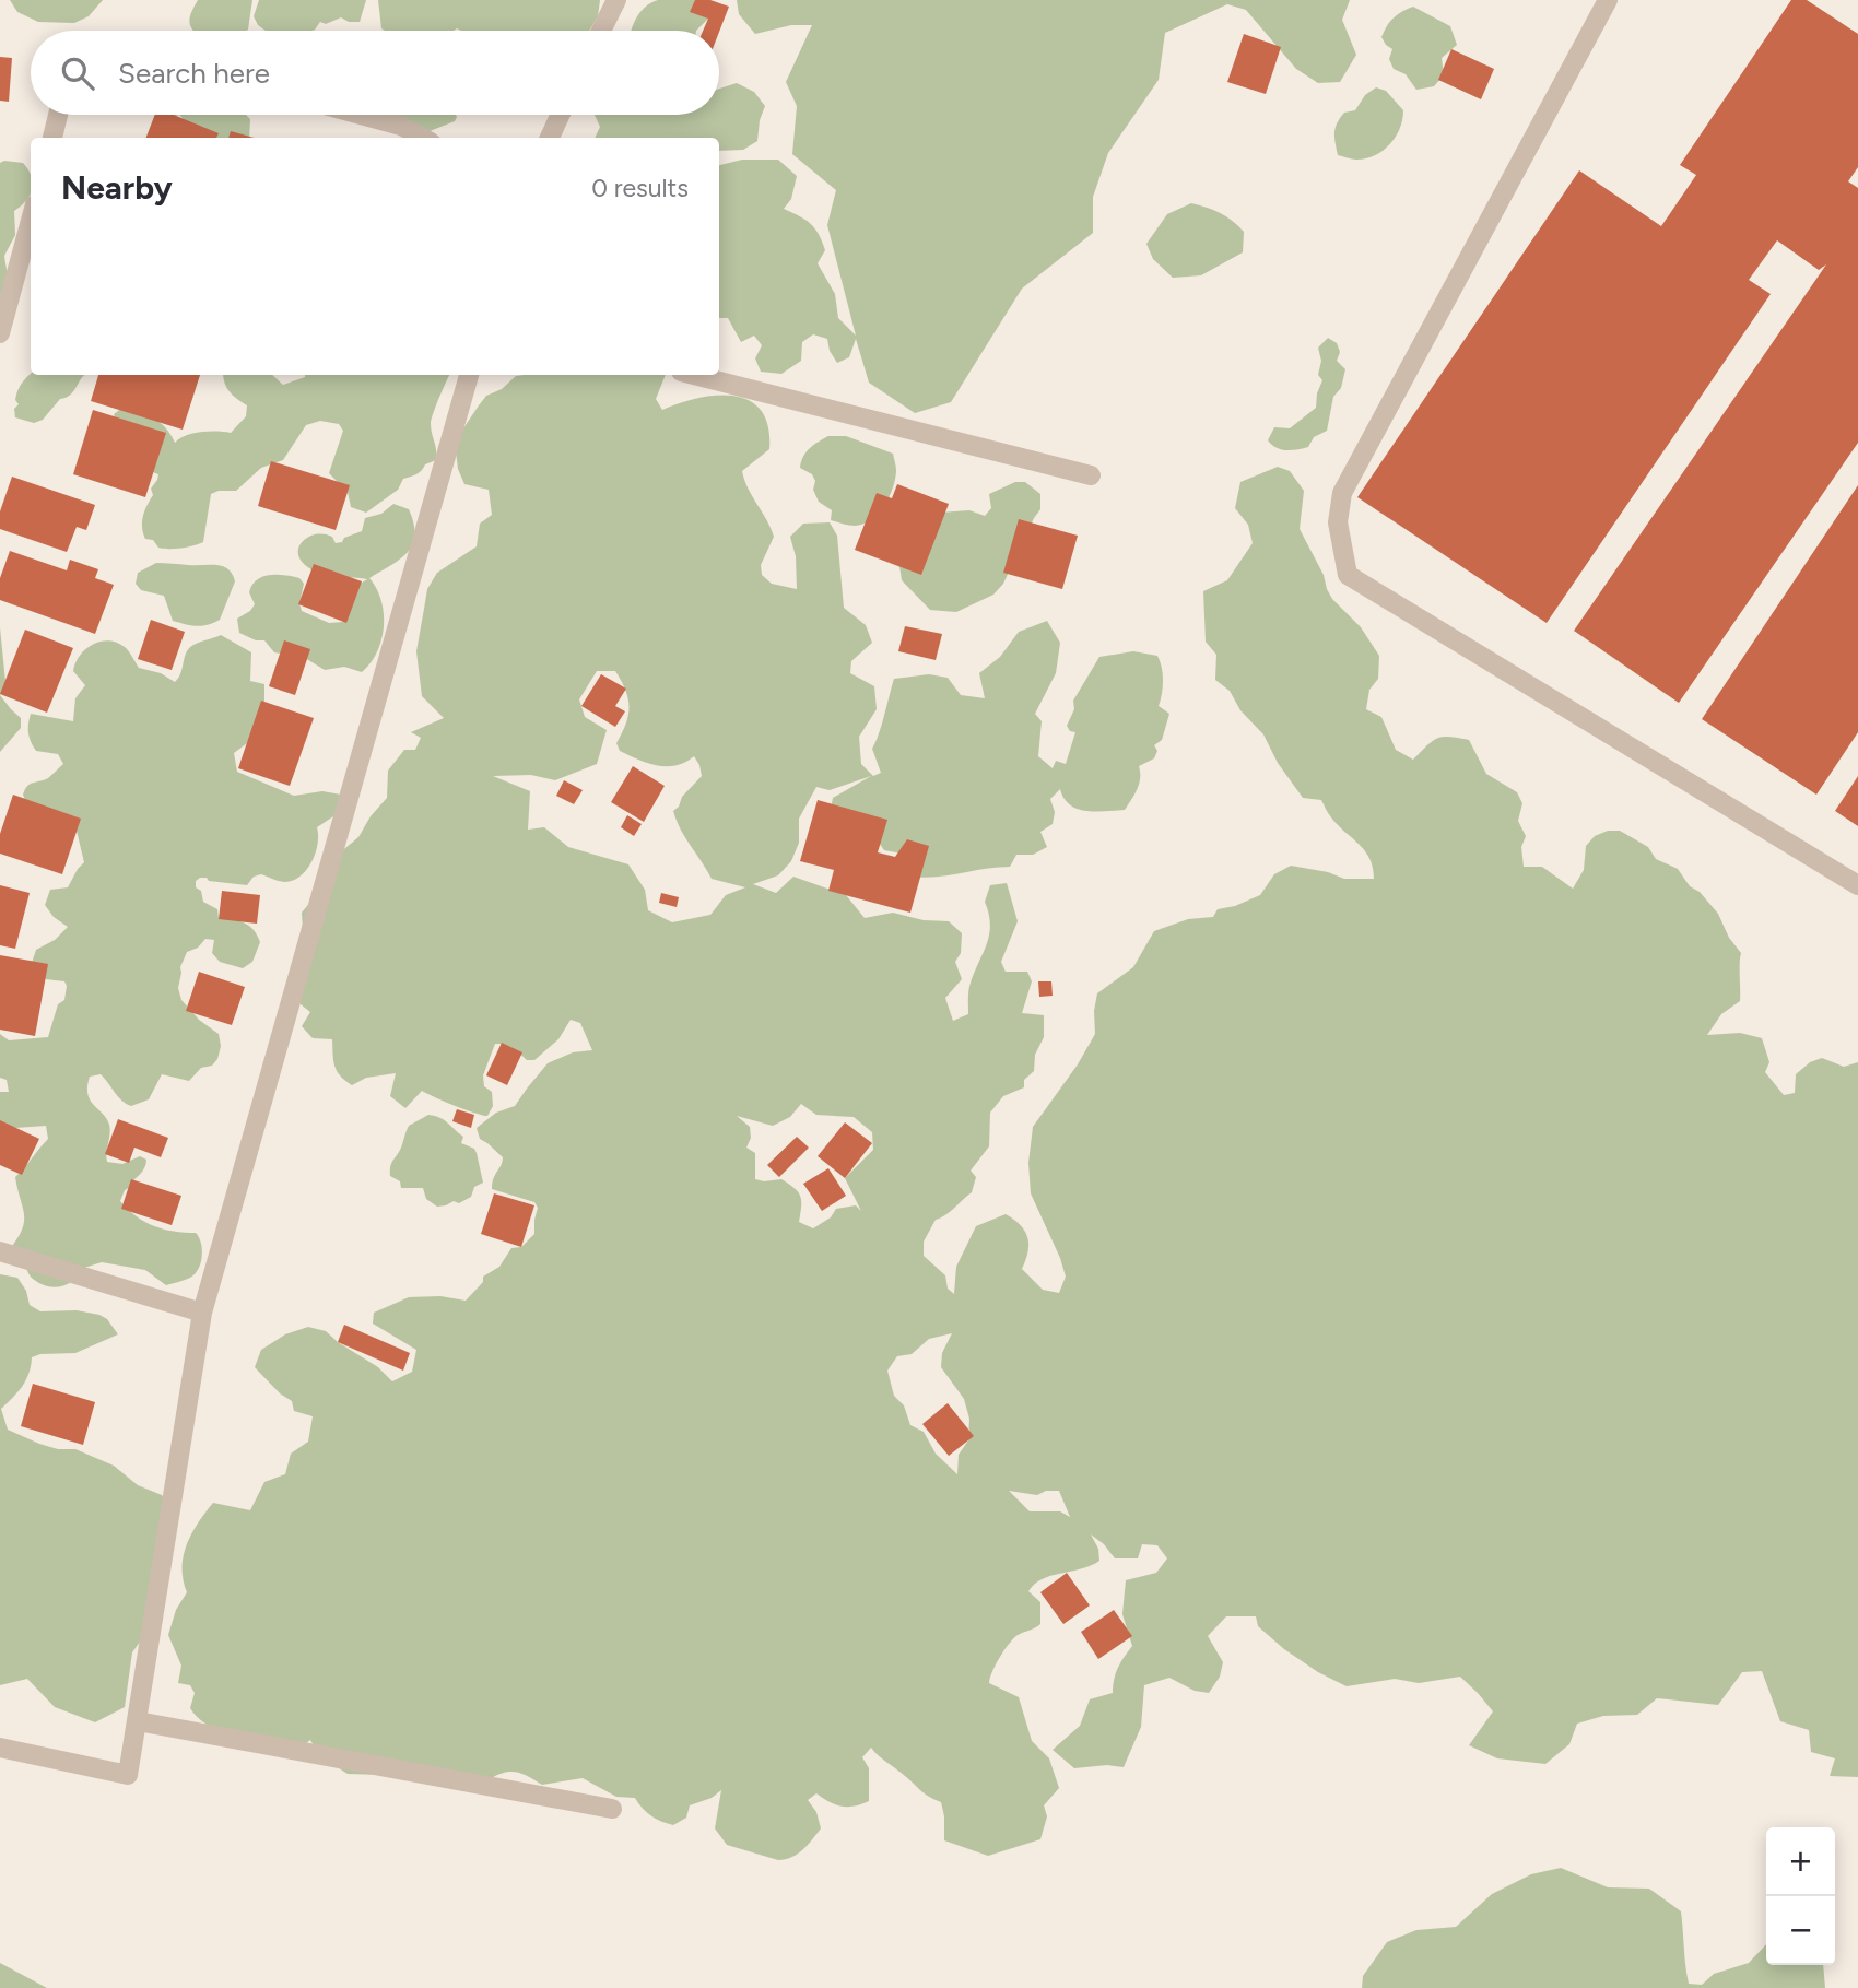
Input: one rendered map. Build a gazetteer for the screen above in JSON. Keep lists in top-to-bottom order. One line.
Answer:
{"page":{"search":"Search here","heading":["Nearby","0 results"],"map_buttons":["+","−"]}}
